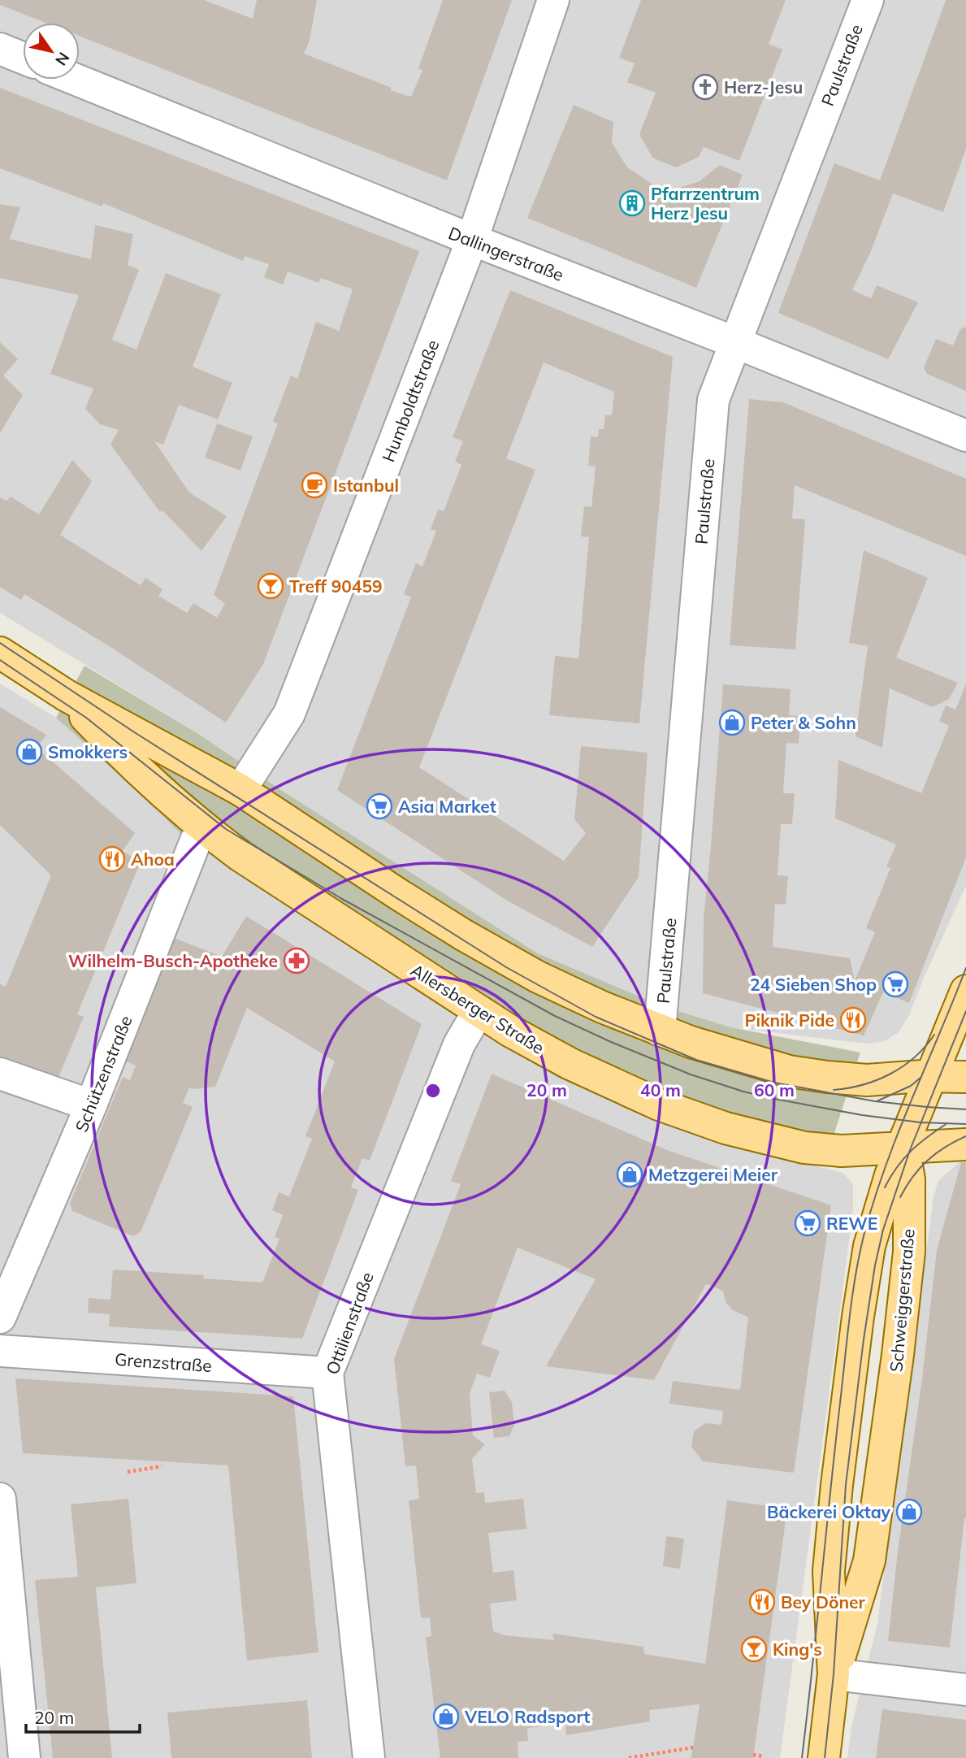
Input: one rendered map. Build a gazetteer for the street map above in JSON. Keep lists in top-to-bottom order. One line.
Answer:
{"streets":{"main road":["Allersberger Straße","Schweiggerstraße"],"street":["Paulstraße","Dallingerstraße","Humboldtstraße","Schützenstraße","Ottilienstraße","Grenzstraße"]},"crossings":[["Paulstraße","Dallingerstraße"],["Paulstraße","Allersberger Straße"],["Dallingerstraße","Humboldtstraße"],["Humboldtstraße","Allersberger Straße"],["Allersberger Straße","Schützenstraße"],["Allersberger Straße","Schweiggerstraße"],["Allersberger Straße","Ottilienstraße"],["Ottilienstraße","Grenzstraße"]],"places":{"church":["Herz-Jesu"],"building":["Pfarrzentrum Herz Jesu"],"cafe":["Istanbul"],"bar":["Treff 90459","King's"],"shop":["Peter & Sohn","Smokkers","Metzgerei Meier","Bäckerei Oktay","VELO Radsport"],"supermarket":["Asia Market","24 Sieben Shop","REWE"],"restaurant":["Ahoa","Piknik Pide","Bey Döner"],"pharmacy":["Wilhelm-Busch-Apotheke"]},"scale_bar":"20 m","north":"bottom right","rings":["20 m","40 m","60 m"]}
